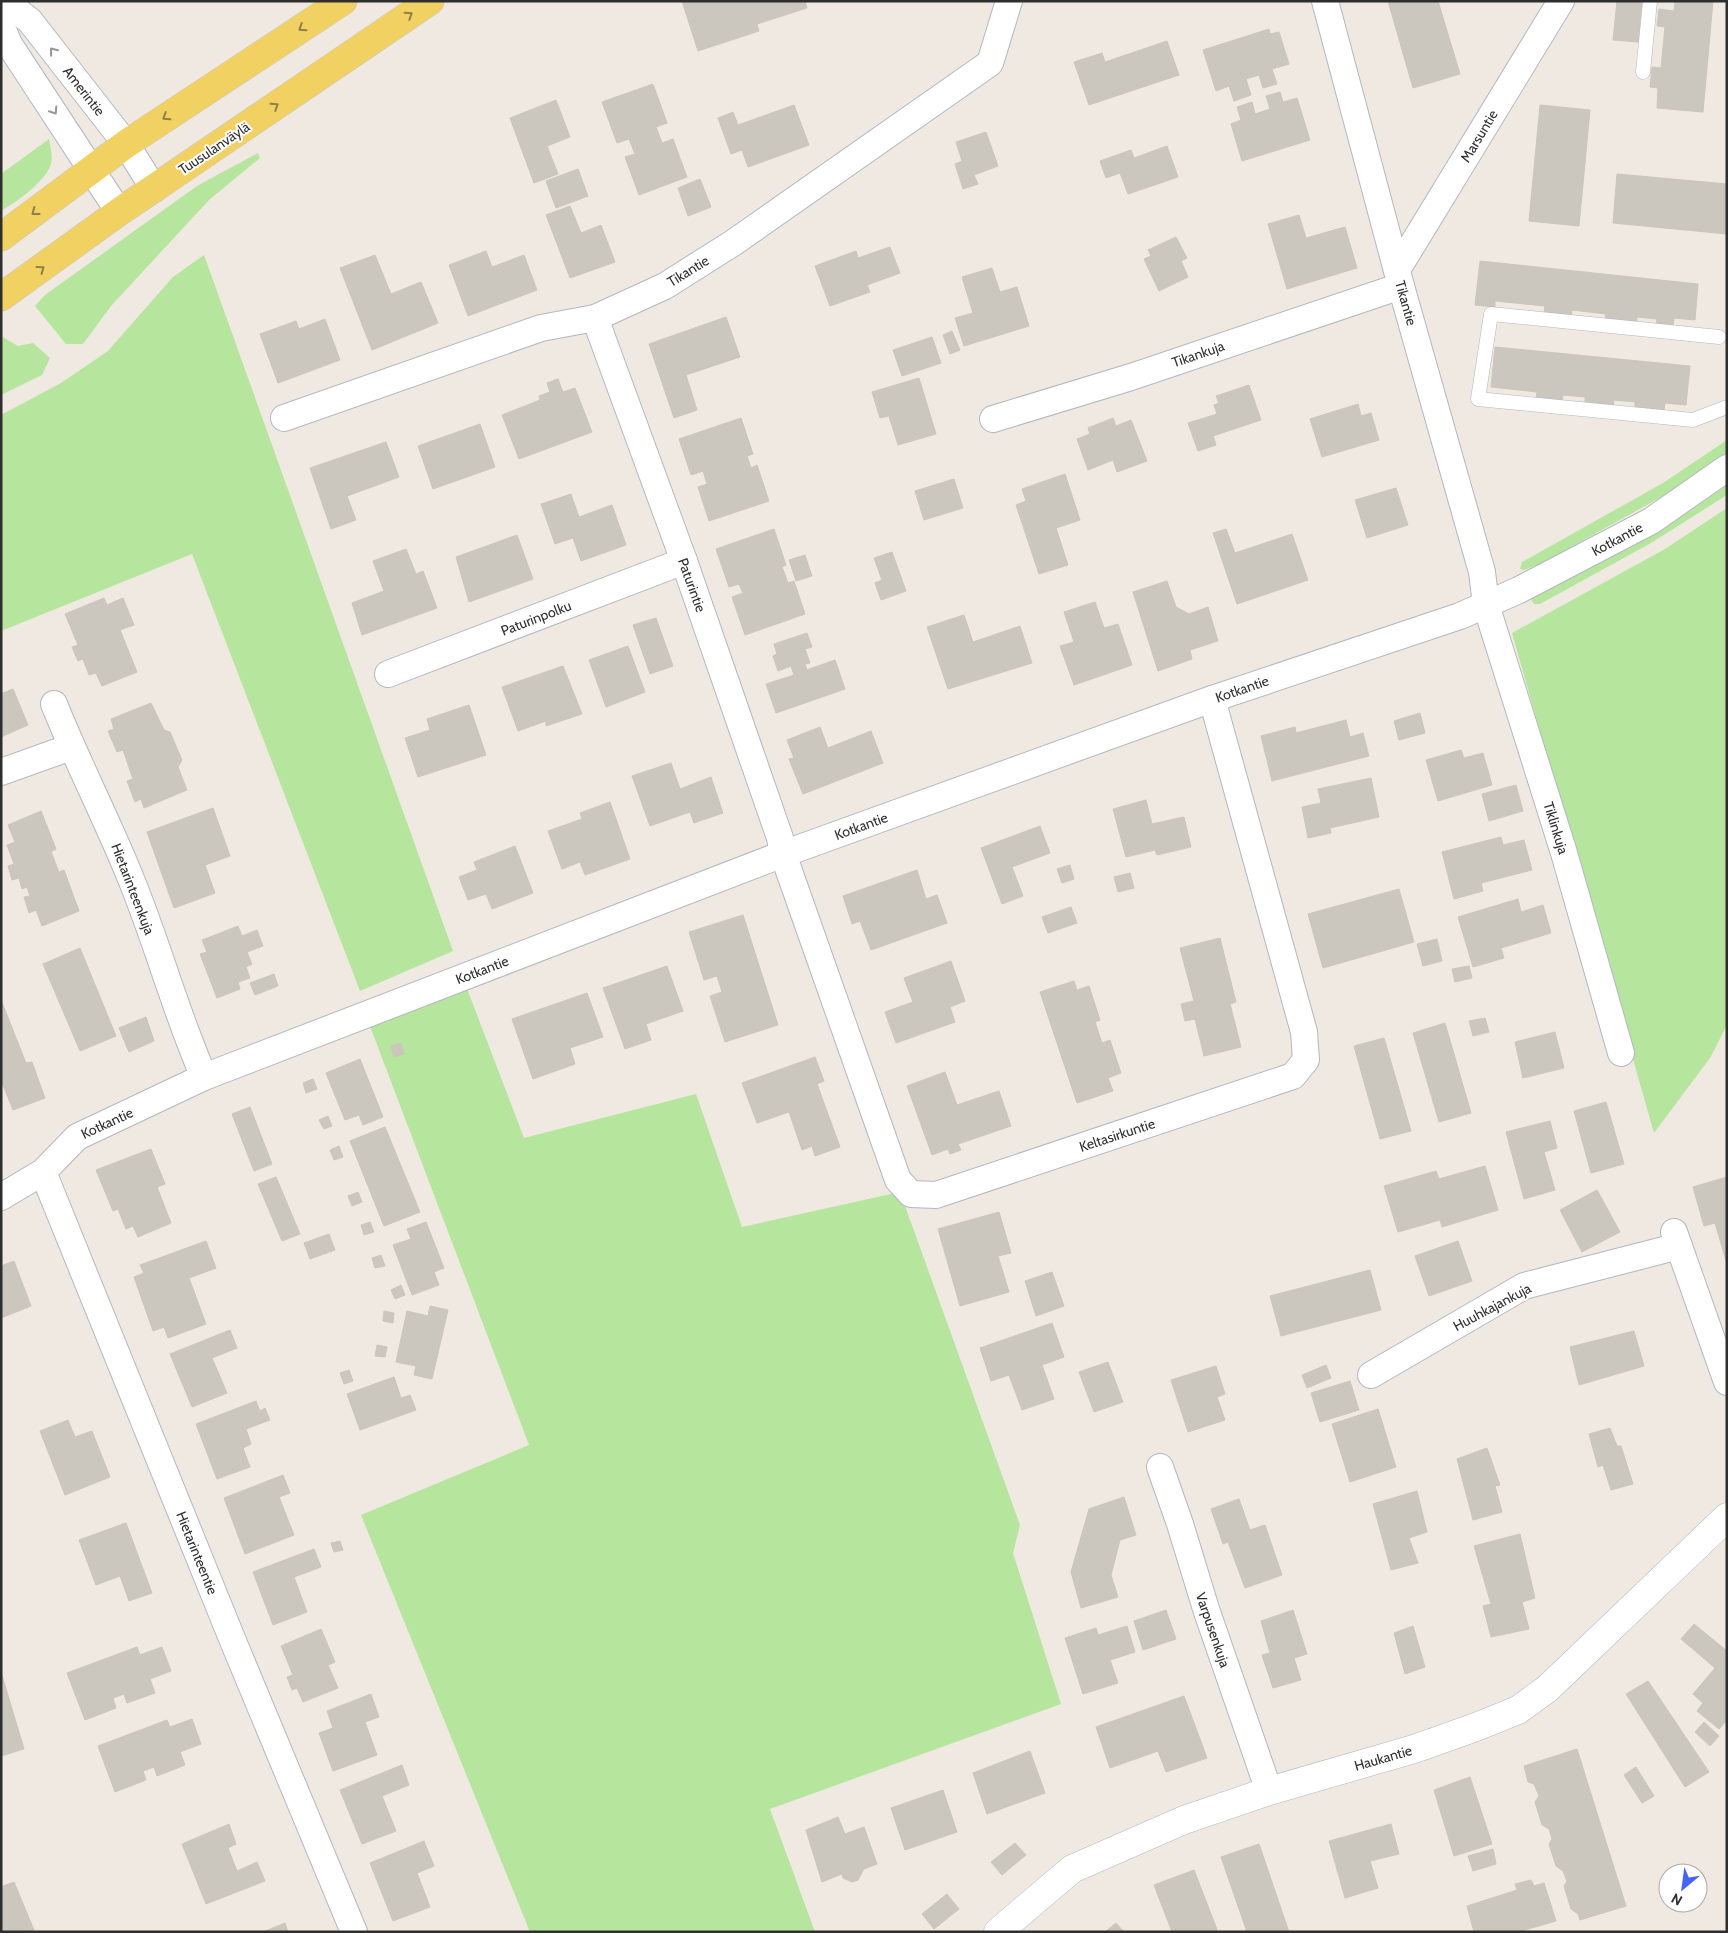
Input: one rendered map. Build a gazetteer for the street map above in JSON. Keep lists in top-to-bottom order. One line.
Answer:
{"streets":{"main road":["Tuusulanväylä"],"street":["Amerintie","Marsuntie","Tikantie","Tikankuja","Kotkantie","Paturintie","Paturinpolku","Tiklinkuja","Hietarinteenkuja","Keltasirkuntie","Huuhkajankuja","Hietarinteentie","Varpusenkuja","Haukantie"]},"crossings":[["Amerintie","Tuusulanväylä"],["Marsuntie","Tikantie"],["Marsuntie","Tikankuja"],["Tikantie","Tikankuja"],["Tikantie","Kotkantie"],["Tikantie","Paturintie"],["Tikantie","Tiklinkuja"],["Kotkantie","Paturintie"],["Kotkantie","Tiklinkuja"],["Kotkantie","Hietarinteenkuja"],["Kotkantie","Keltasirkuntie"],["Kotkantie","Hietarinteentie"],["Paturintie","Paturinpolku"],["Paturintie","Keltasirkuntie"],["Varpusenkuja","Haukantie"]],"north":"bottom left"}
